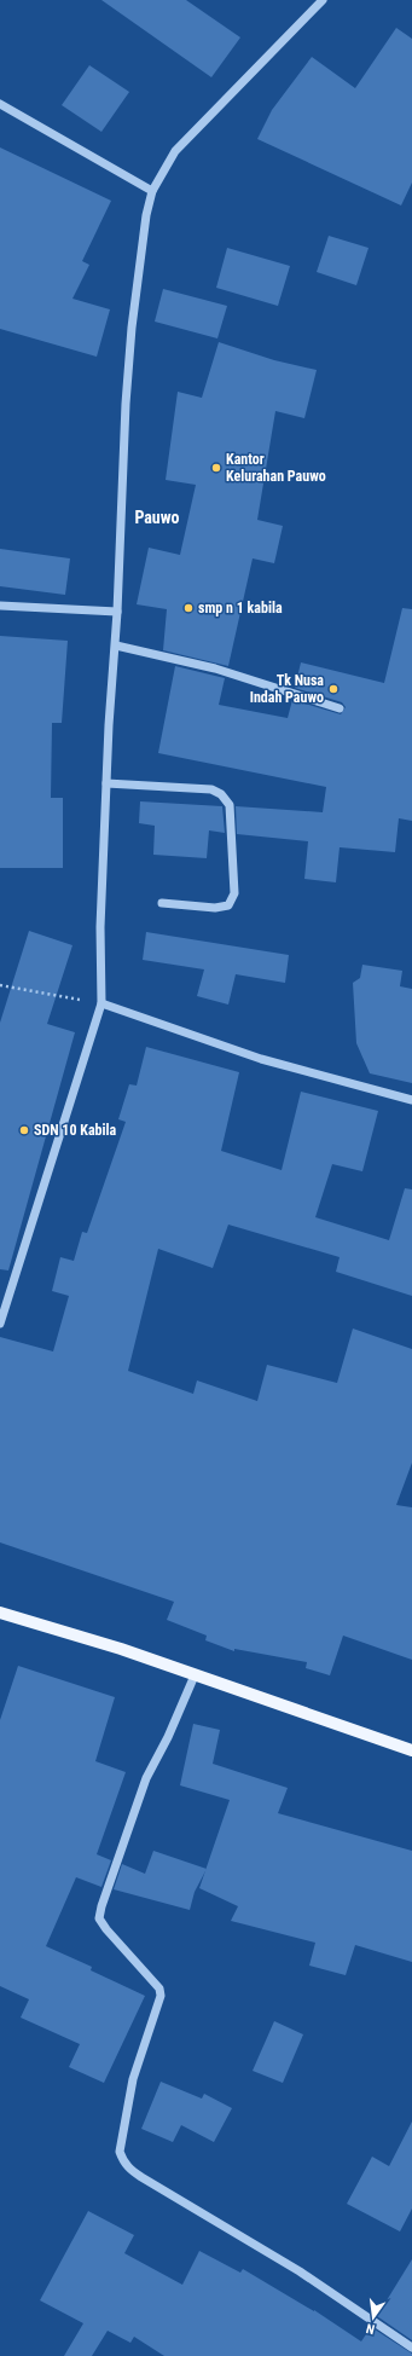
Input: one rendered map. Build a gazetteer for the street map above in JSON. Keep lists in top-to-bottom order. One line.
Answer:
{"districts":["Pauwo"],"places":["Kantor Kelurahan Pauwo","smp n 1 kabila","Tk Nusa Indah Pauwo","SDN 10 Kabila"],"north":"bottom"}
